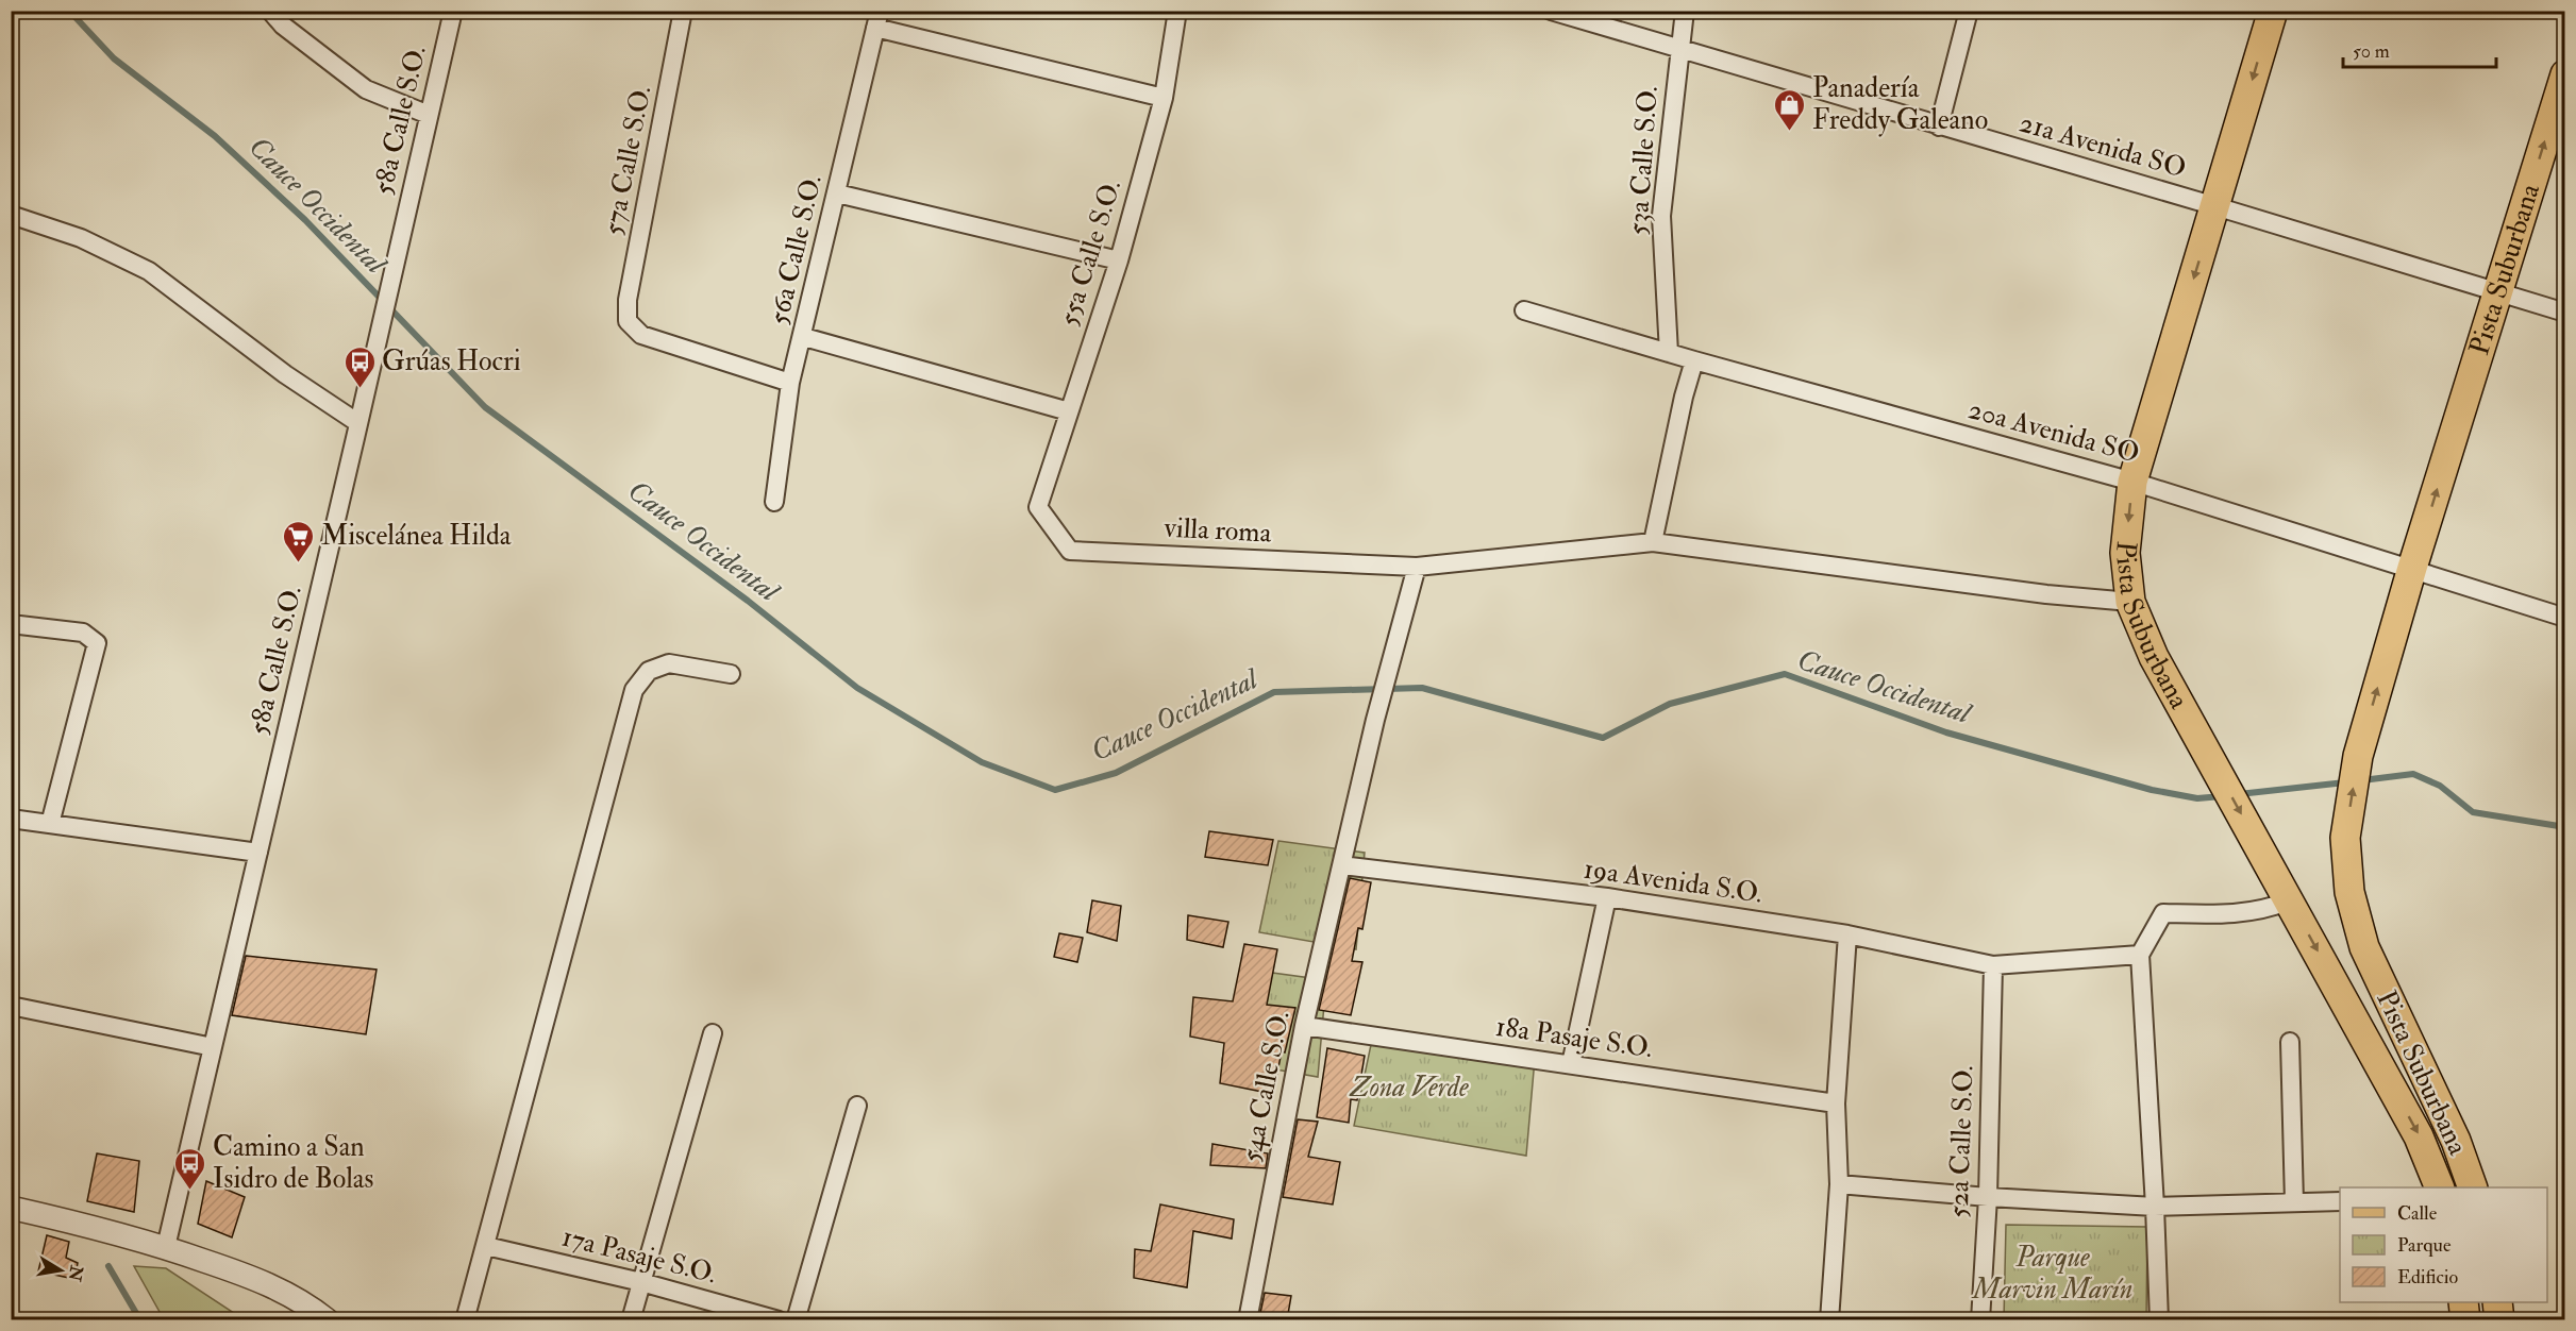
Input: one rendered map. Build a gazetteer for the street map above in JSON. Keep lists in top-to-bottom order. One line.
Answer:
{"streets":{"main road":["Pista Suburbana"],"street":["58a Calle S.O.","21a Avenida SO","57a Calle S.O.","53a Calle S.O.","56a Calle S.O.","55a Calle S.O.","20a Avenida SO","villa roma","19a Avenida S.O.","18a Pasaje S.O.","54a Calle S.O.","52a Calle S.O.","17a Pasaje S.O."]},"crossings":[["21a Avenida SO","53a Calle S.O."],["21a Avenida SO","Pista Suburbana"],["57a Calle S.O.","56a Calle S.O."],["53a Calle S.O.","20a Avenida SO"],["55a Calle S.O.","villa roma"],["Pista Suburbana","20a Avenida SO"],["Pista Suburbana","villa roma"],["19a Avenida S.O.","54a Calle S.O."],["19a Avenida S.O.","52a Calle S.O."],["18a Pasaje S.O.","54a Calle S.O."]],"water":["Cauce Occidental"],"parks":["Zona Verde","Parque Marvin Marín"],"places":{"shop":["Panadería Freddy Galeano"],"bus stop":["Grúas Hocri","Camino a San Isidro de Bolas"],"supermarket":["Miscelánea Hilda"]},"legend":["Calle","Parque","Edificio"],"scale_bar":"50 m","north":"right"}
